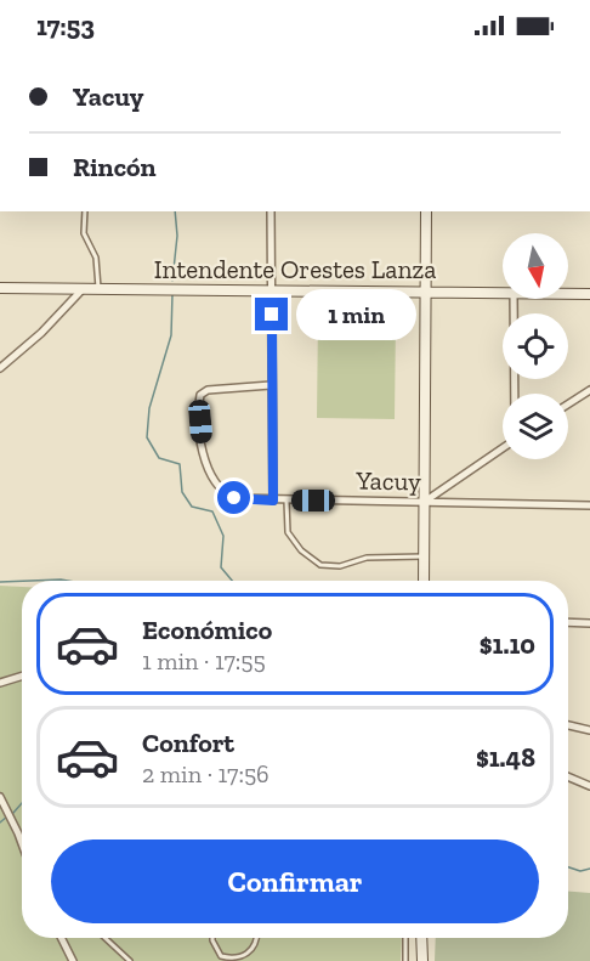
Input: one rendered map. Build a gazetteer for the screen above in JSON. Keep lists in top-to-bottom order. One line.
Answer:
{"streets":{"street":["Intendente Orestes Lanza","Yacuy"]},"north":"bottom","page":{"status":"17:53","banner":["Yacuy","Rincón"],"bubble":"1 min","list":[{"name":"Económico","note":"1 min · 17:55","value":"$1.10"},{"name":"Confort","note":"2 min · 17:56","value":"$1.48"}],"buttons":"Confirmar"}}
